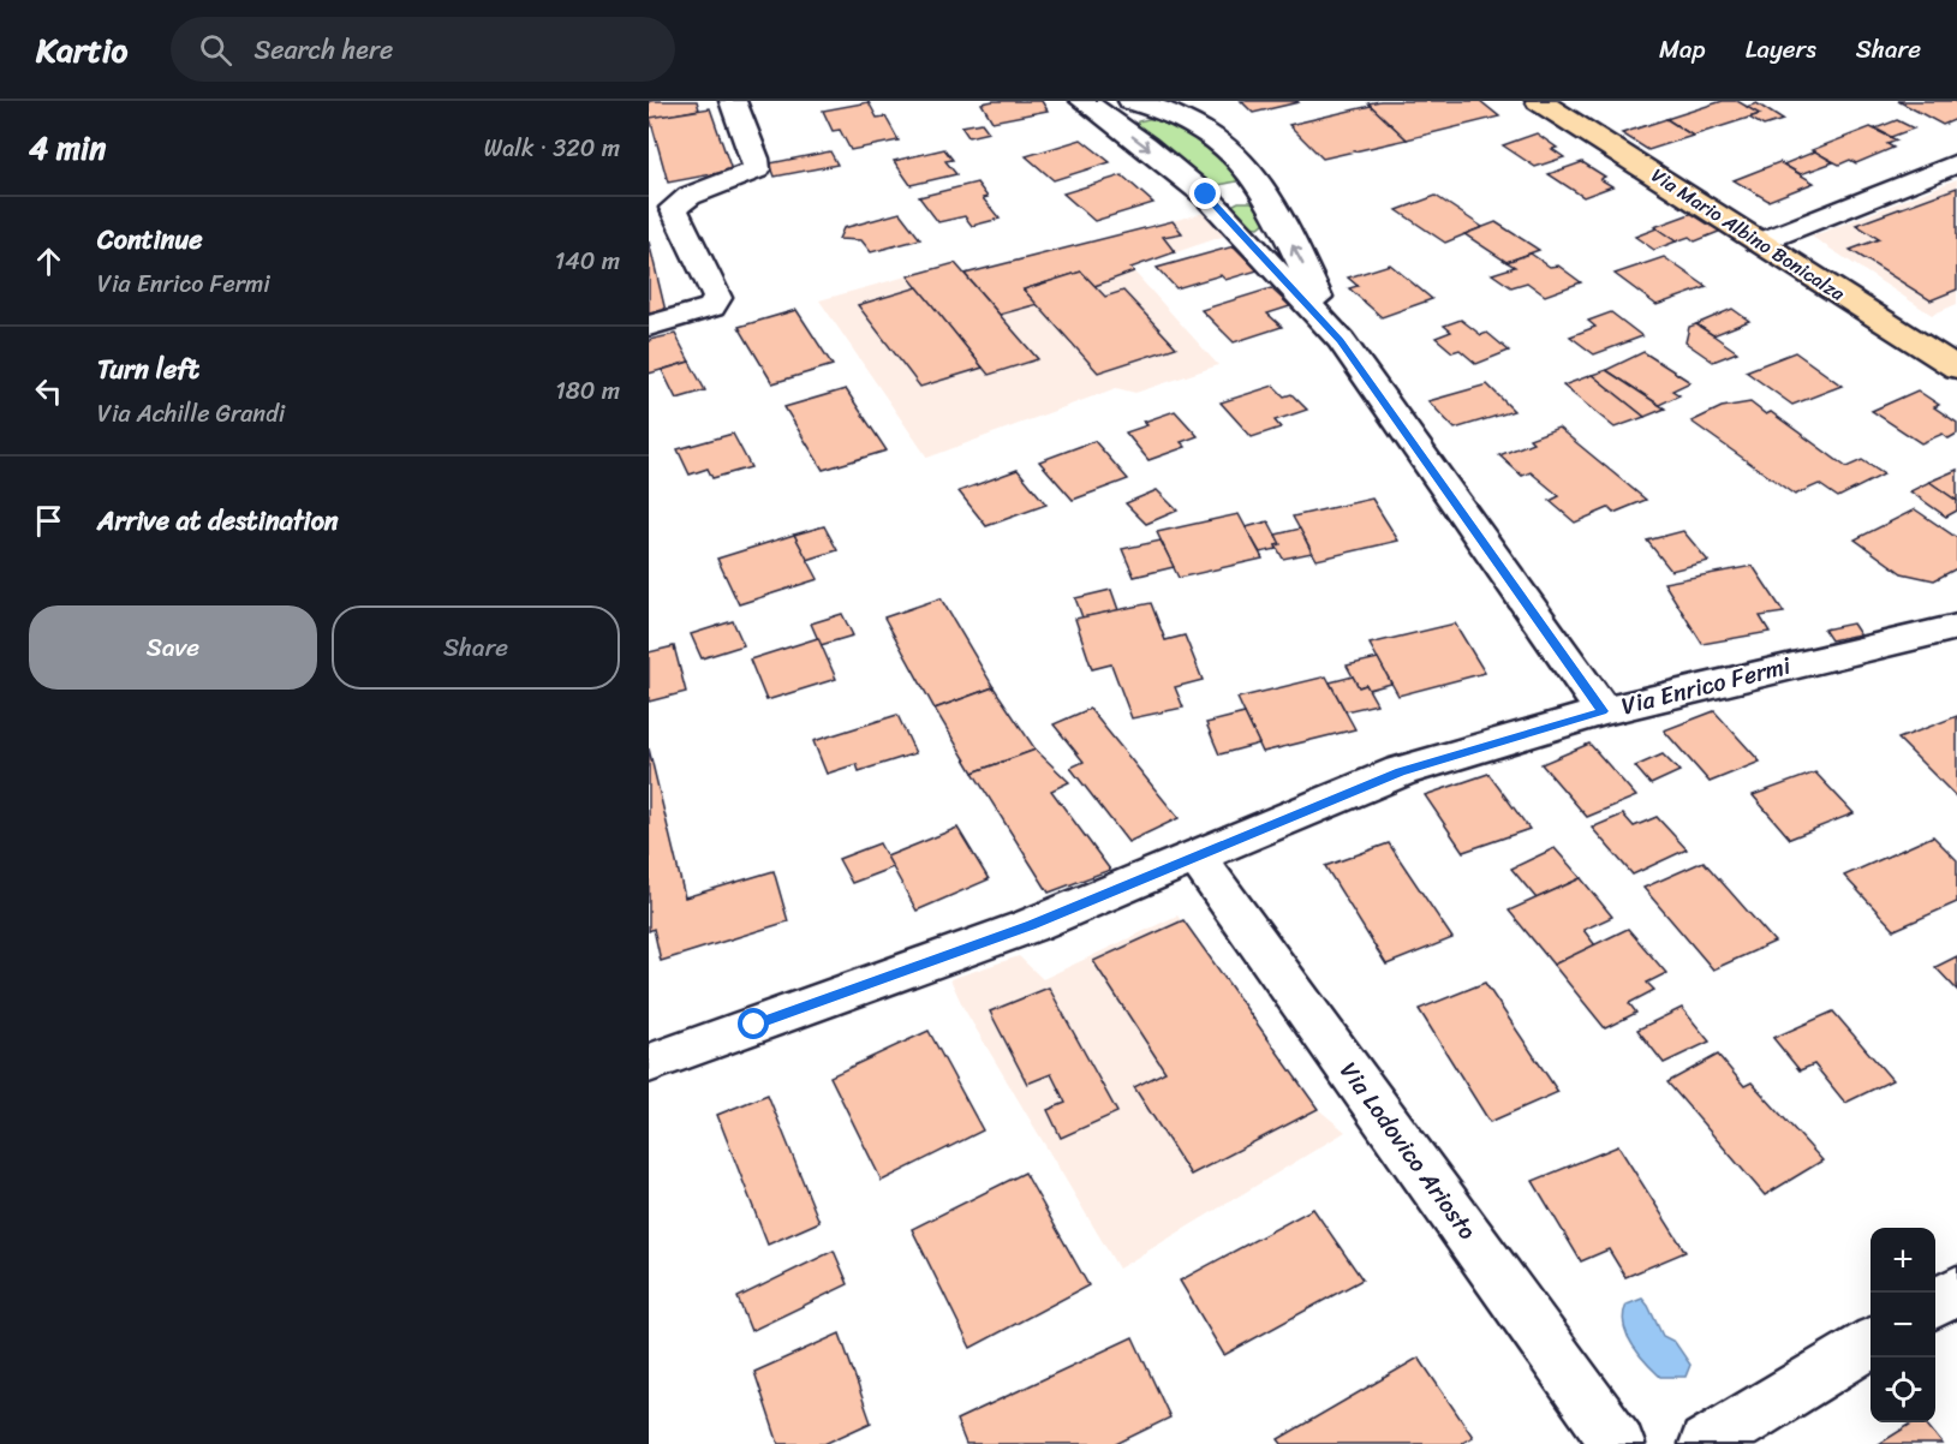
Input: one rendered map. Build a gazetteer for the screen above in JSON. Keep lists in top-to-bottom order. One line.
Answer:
{"streets":{"main road":["Via Mario Albino Bonicalza"],"street":["Via Enrico Fermi","Via Lodovico Ariosto"]},"crossings":[["Via Enrico Fermi","Via Lodovico Ariosto"]],"page":{"header":"Kartio","search":"Search here","nav":["Map","Layers","Share"],"heading":["4 min","Walk · 320 m"],"list":[["Continue","Via Enrico Fermi","140 m"],["Turn left","Via Achille Grandi","180 m"],"Arrive at destination"],"buttons":["Save","Share"],"map_buttons":["+","−"]}}
